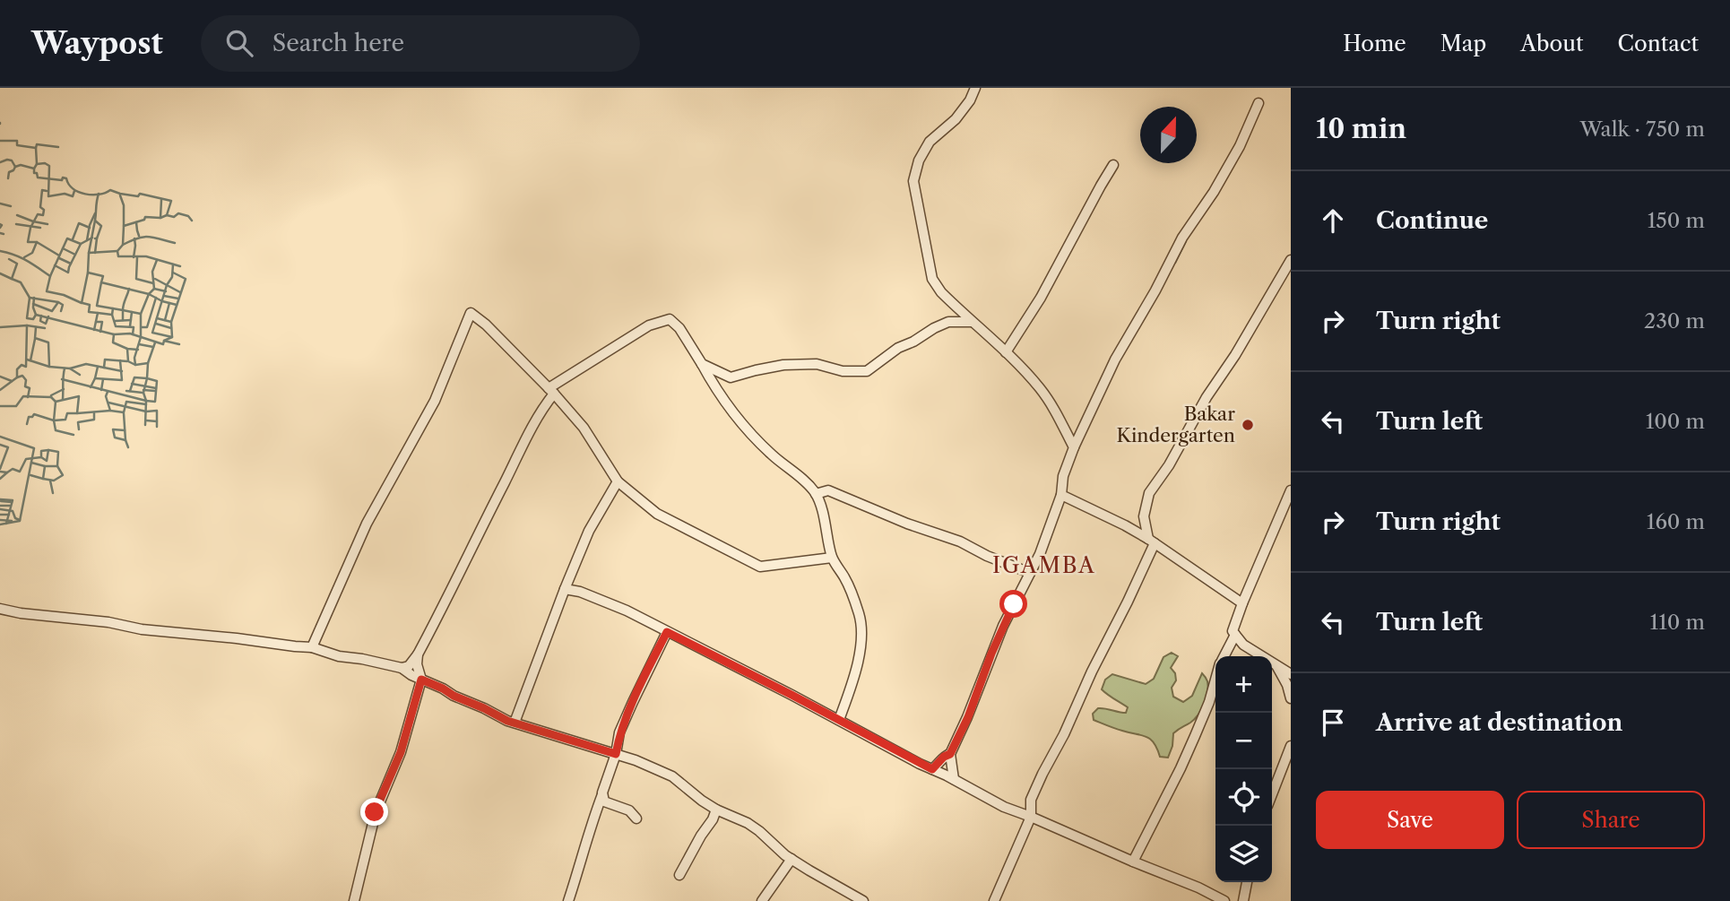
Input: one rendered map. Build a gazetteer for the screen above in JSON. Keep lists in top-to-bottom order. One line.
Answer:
{"districts":["IGAMBA"],"places":["Bakar Kindergarten"],"north":"top","page":{"header":"Waypost","search":"Search here","nav":["Home","Map","About","Contact"],"heading":["10 min","Walk · 750 m"],"list":[["Continue","150 m"],["Turn right","230 m"],["Turn left","100 m"],["Turn right","160 m"],["Turn left","110 m"],"Arrive at destination"],"map_buttons":["+","−"],"buttons":["Save","Share"]}}
